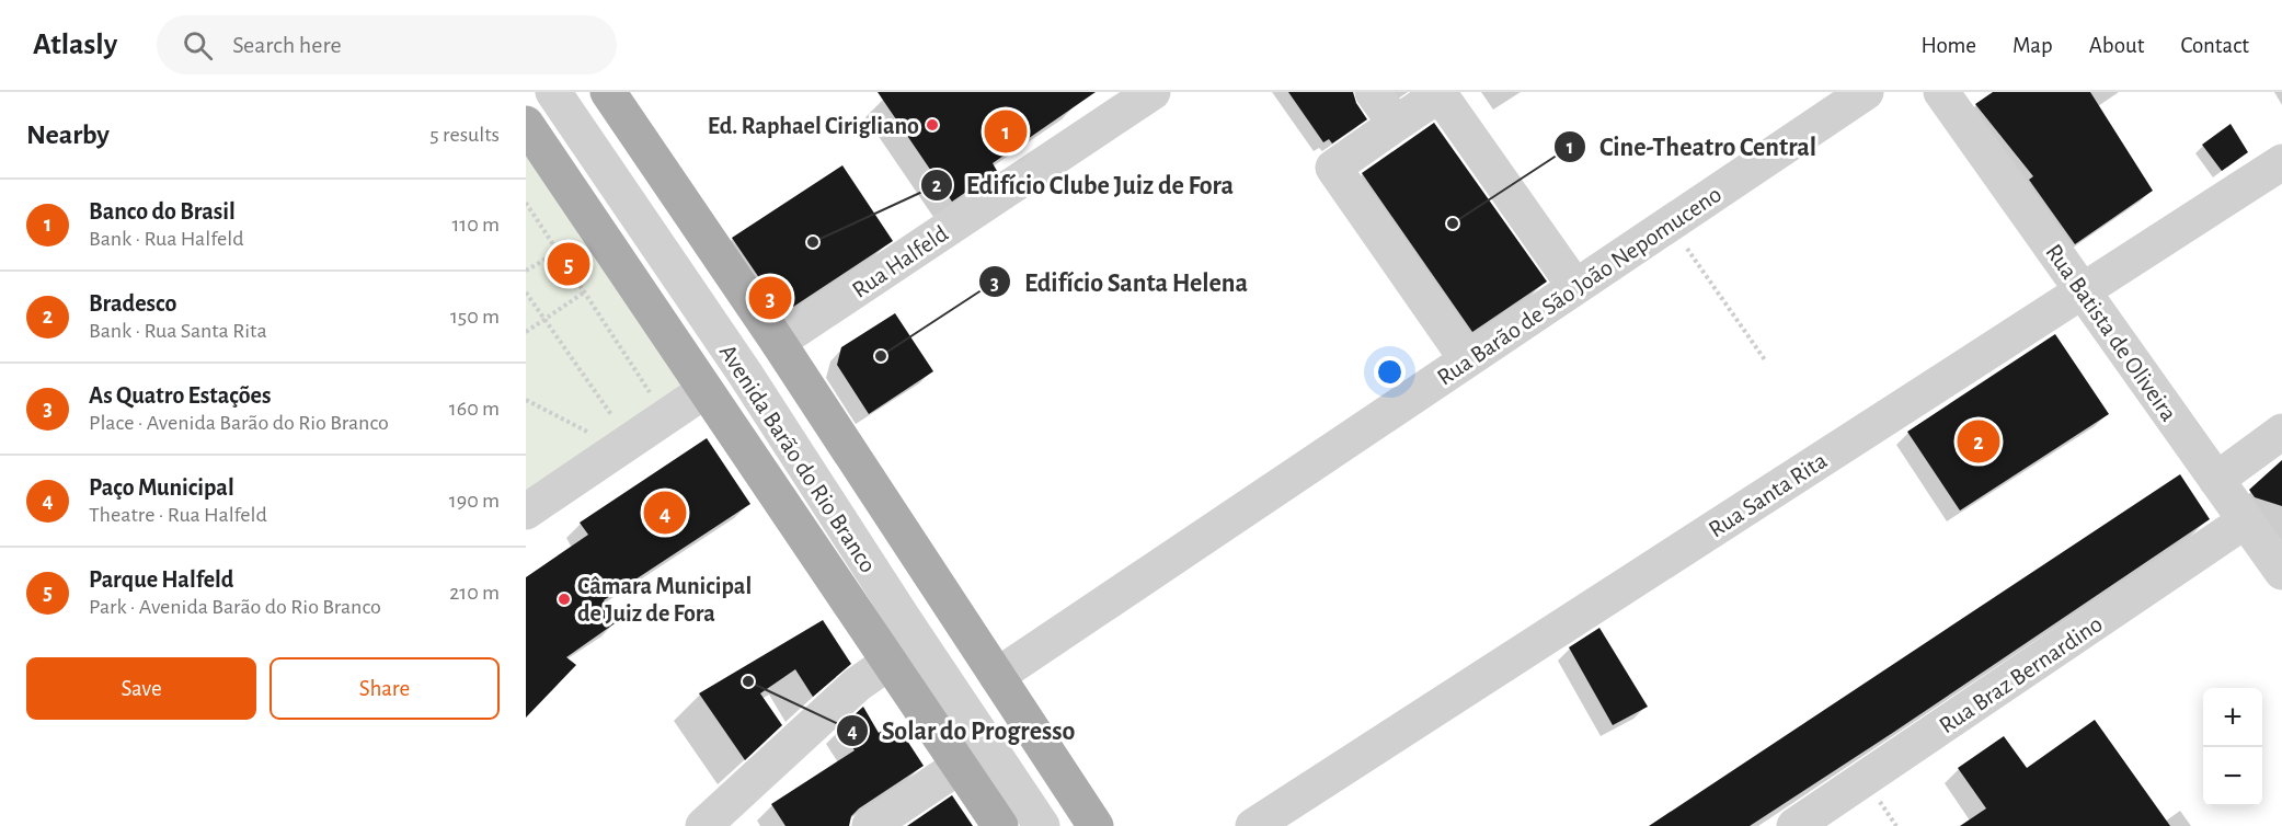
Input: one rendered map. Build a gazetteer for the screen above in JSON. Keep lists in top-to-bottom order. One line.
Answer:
{"streets":{"main road":["Avenida Barão do Rio Branco"],"street":["Rua Halfeld","Rua Barão de São João Nepomuceno","Rua Batista de Oliveira","Rua Santa Rita","Rua Braz Bernardino"]},"crossings":[["Rua Halfeld","Avenida Barão do Rio Branco"],["Rua Barão de São João Nepomuceno","Avenida Barão do Rio Branco"],["Rua Batista de Oliveira","Rua Santa Rita"],["Rua Batista de Oliveira","Rua Braz Bernardino"]],"places":["Ed. Raphael Cirigliano","Cine-Theatro Central","Edifício Clube Juiz de Fora","Edifício Santa Helena","Câmara Municipal de Juiz de Fora","Solar do Progresso"],"page":{"header":"Atlasly","search":"Search here","nav":["Home","Map","About","Contact"],"heading":["Nearby","5 results"],"pins":["1","5","3","2","4"],"list":[{"mark":"1","name":"Banco do Brasil","note":"Bank · Rua Halfeld","value":"110 m"},{"mark":"2","name":"Bradesco","note":"Bank · Rua Santa Rita","value":"150 m"},{"mark":"3","name":"As Quatro Estações","note":"Place · Avenida Barão do Rio Branco","value":"160 m"},{"mark":"4","name":"Paço Municipal","note":"Theatre · Rua Halfeld","value":"190 m"},{"mark":"5","name":"Parque Halfeld","note":"Park · Avenida Barão do Rio Branco","value":"210 m"}],"buttons":["Save","Share"],"map_buttons":["+","−"]}}
